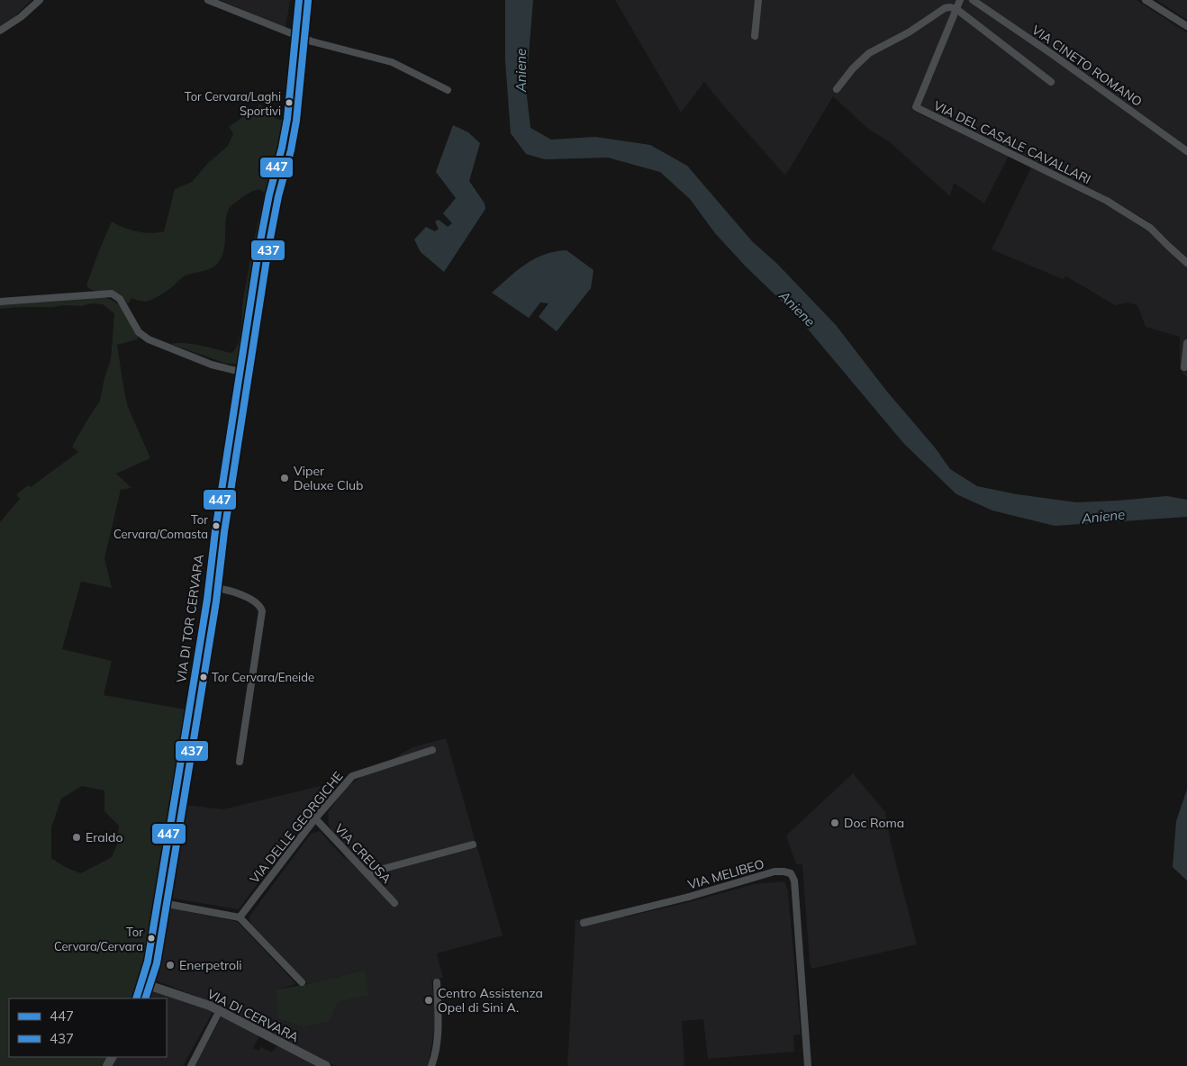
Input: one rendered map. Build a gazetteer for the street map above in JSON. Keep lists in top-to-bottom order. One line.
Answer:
{"streets":{"street":["VIA CINETO ROMANO","VIA DEL CASALE CAVALLARI","VIA DI TOR CERVARA","VIA DELLE GEORGICHE","VIA CREUSA","VIA MELIBEO","VIA DI CERVARA"]},"crossings":[["VIA DI TOR CERVARA","VIA DI CERVARA"],["VIA DELLE GEORGICHE","VIA CREUSA"]],"water":["Aniene"],"places":["Tor Cervara/Laghi Sportivi","Viper Deluxe Club","Tor Cervara/Comasta","Tor Cervara/Eneide","Doc Roma","Eraldo","Tor Cervara/Cervara","Enerpetroli","Centro Assistenza Opel di Sini A."],"lines":["transit line 447","transit line 437"],"legend":["447","437"]}
